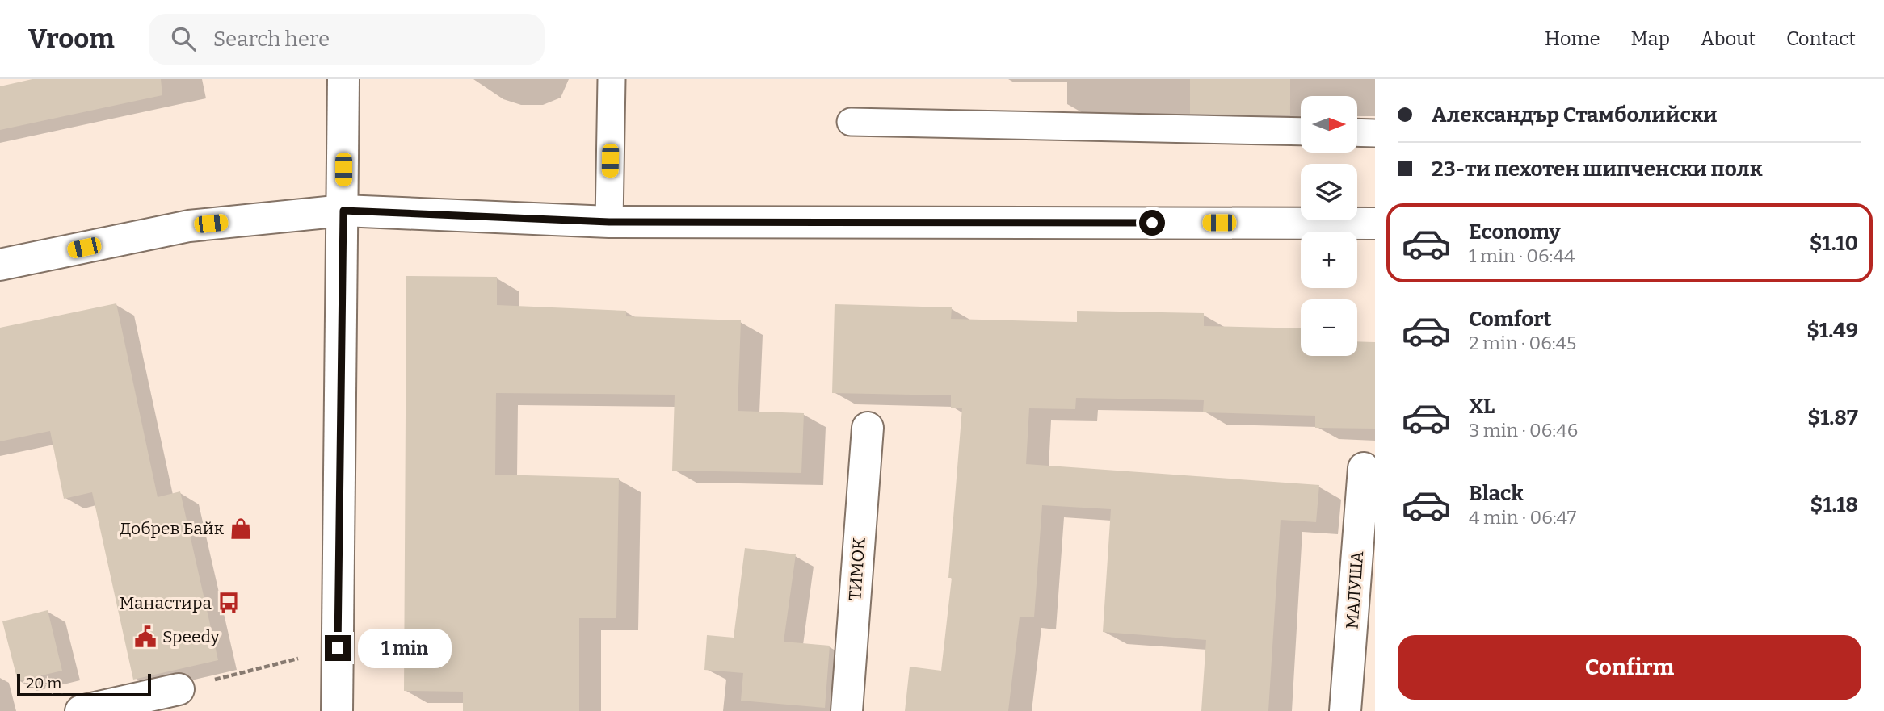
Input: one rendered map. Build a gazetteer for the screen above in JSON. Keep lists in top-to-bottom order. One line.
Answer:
{"streets":{"main road":["ТИМОК","МАЛУША"]},"places":{"shop":["Добрев Байк"],"bus stop":["Манастира"],"public building":["Speedy"]},"scale_bar":"20 m","north":"right","page":{"header":"Vroom","search":"Search here","nav":["Home","Map","About","Contact"],"banner":["Александър Стамболийски","23-ти пехотен шипченски полк"],"map_buttons":["+","−"],"list":[{"name":"Economy","note":"1 min · 06:44","value":"$1.10"},{"name":"Comfort","note":"2 min · 06:45","value":"$1.49"},{"name":"XL","note":"3 min · 06:46","value":"$1.87"},{"name":"Black","note":"4 min · 06:47","value":"$1.18"}],"buttons":"Confirm","bubble":"1 min","scale":"20 m"}}
